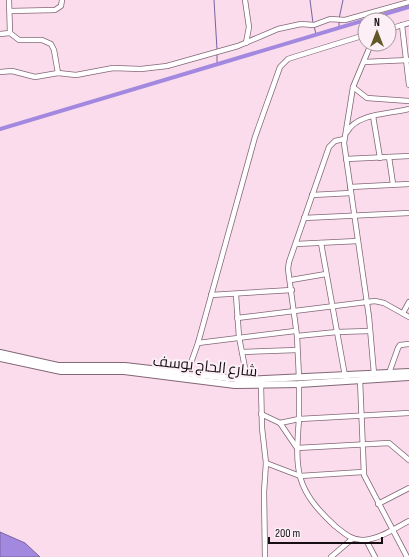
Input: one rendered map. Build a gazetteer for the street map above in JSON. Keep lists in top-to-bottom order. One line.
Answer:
{"streets":{"main road":["شارع الحاج يوسف"]},"scale_bar":"200 m","north":"top"}
